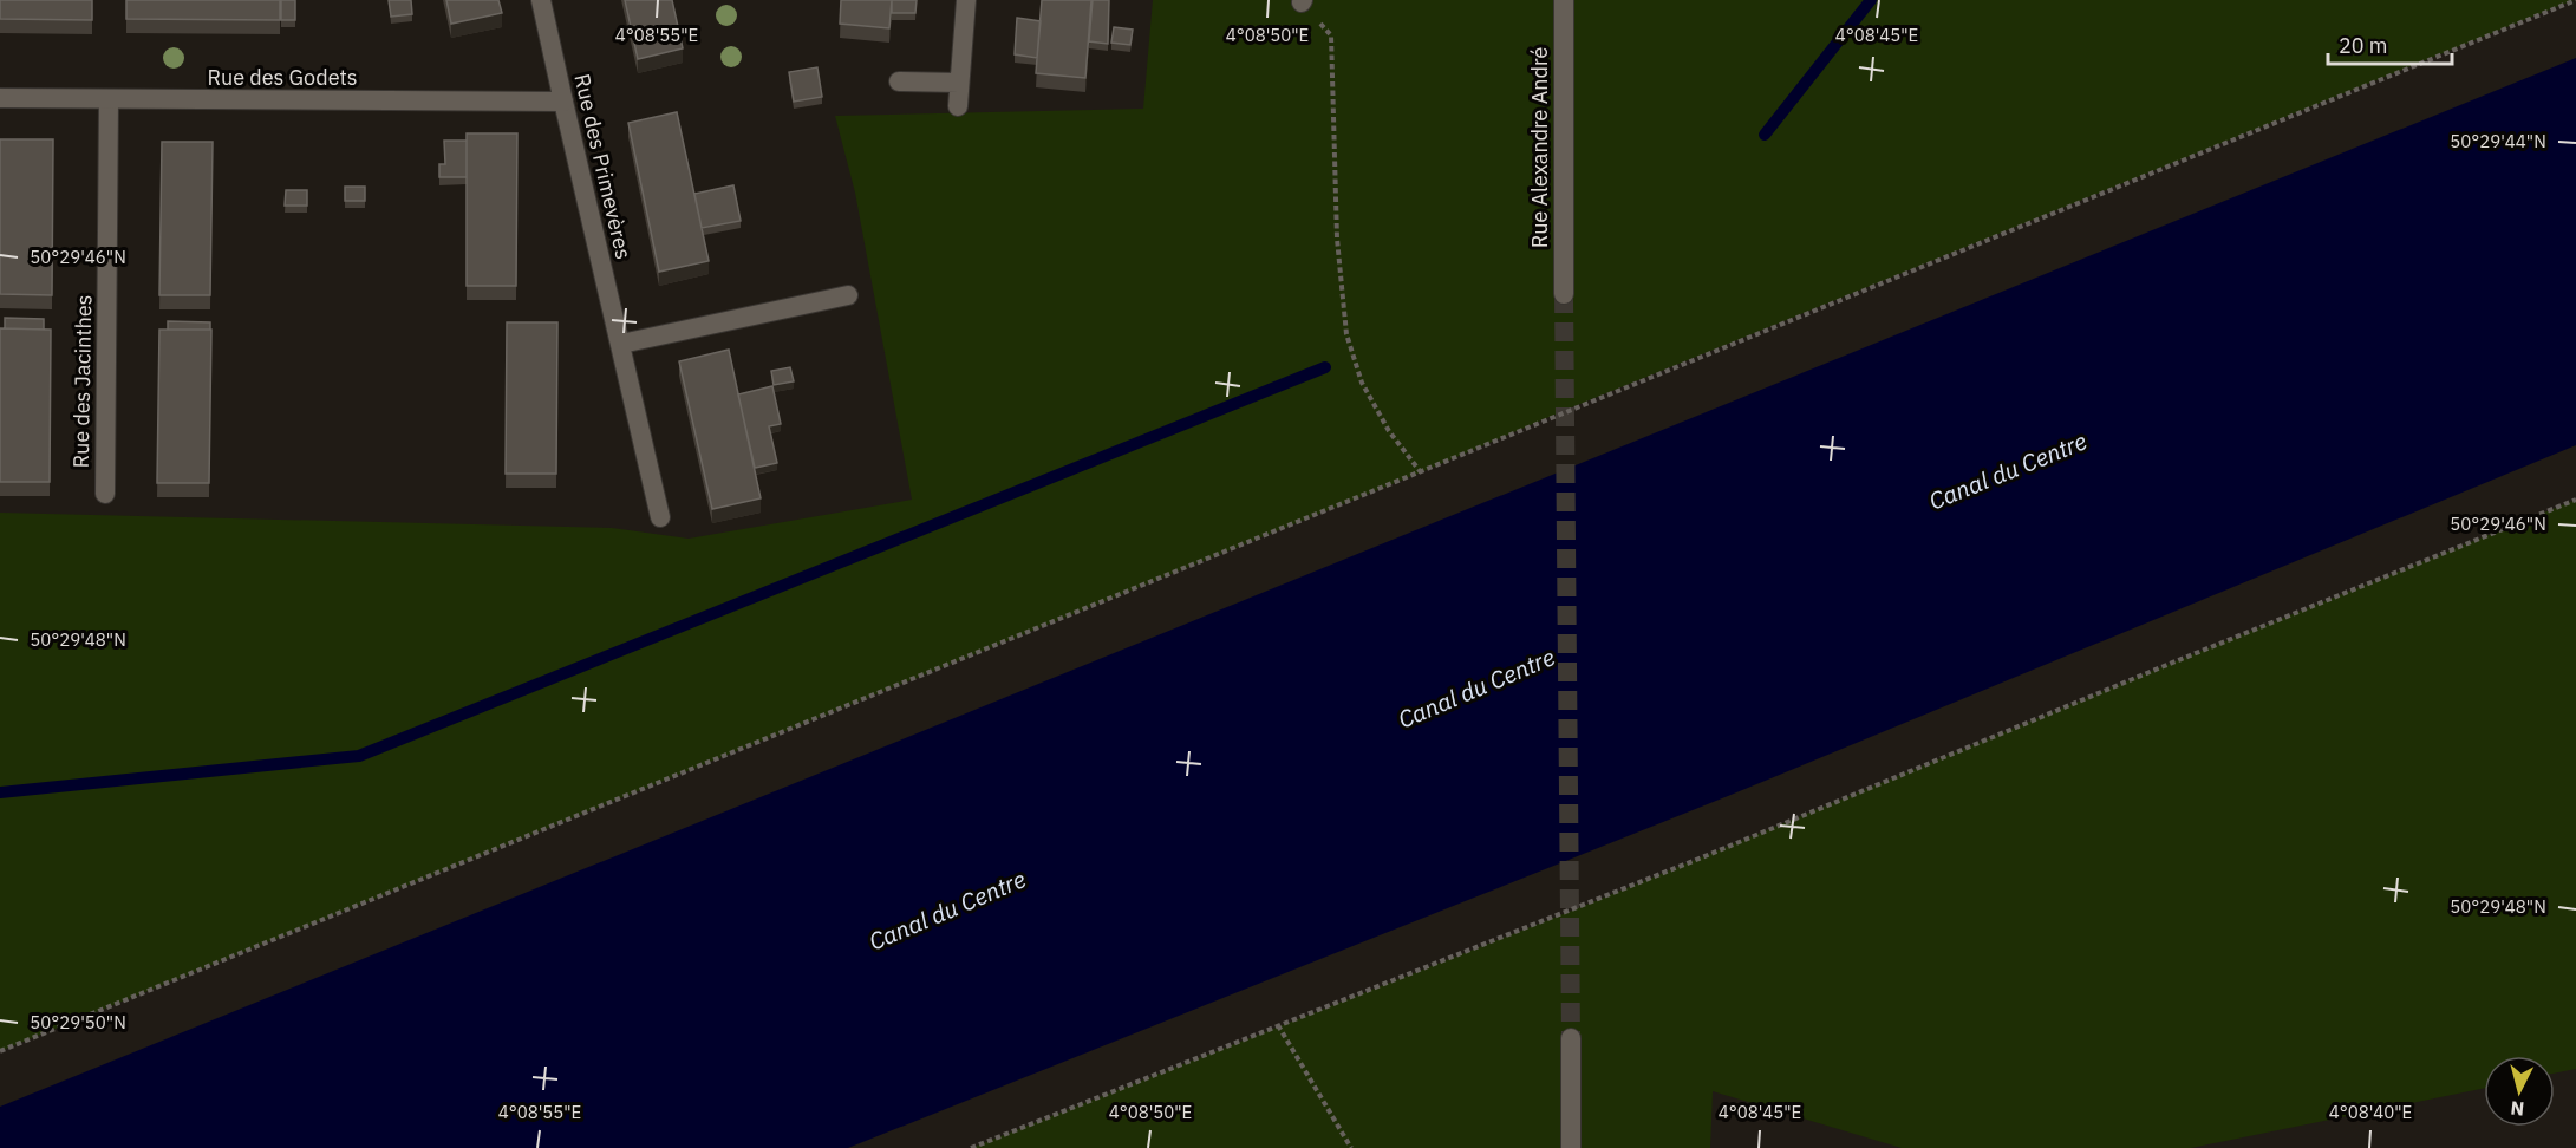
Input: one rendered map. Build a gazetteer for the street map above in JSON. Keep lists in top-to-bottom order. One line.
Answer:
{"streets":{"street":["Rue des Godets","Rue Alexandre André","Rue des Primevères","Rue des Jacinthes"]},"crossings":[["Rue des Godets","Rue des Primevères"],["Rue des Godets","Rue des Jacinthes"]],"water":["Canal du Centre"],"scale_bar":"20 m","north":"bottom","coordinates":["4°08'55\"E","4°08'50\"E","4°08'45\"E","50°29'44\"N","50°29'46\"N","50°29'48\"N","50°29'50\"N","4°08'40\"E"]}
